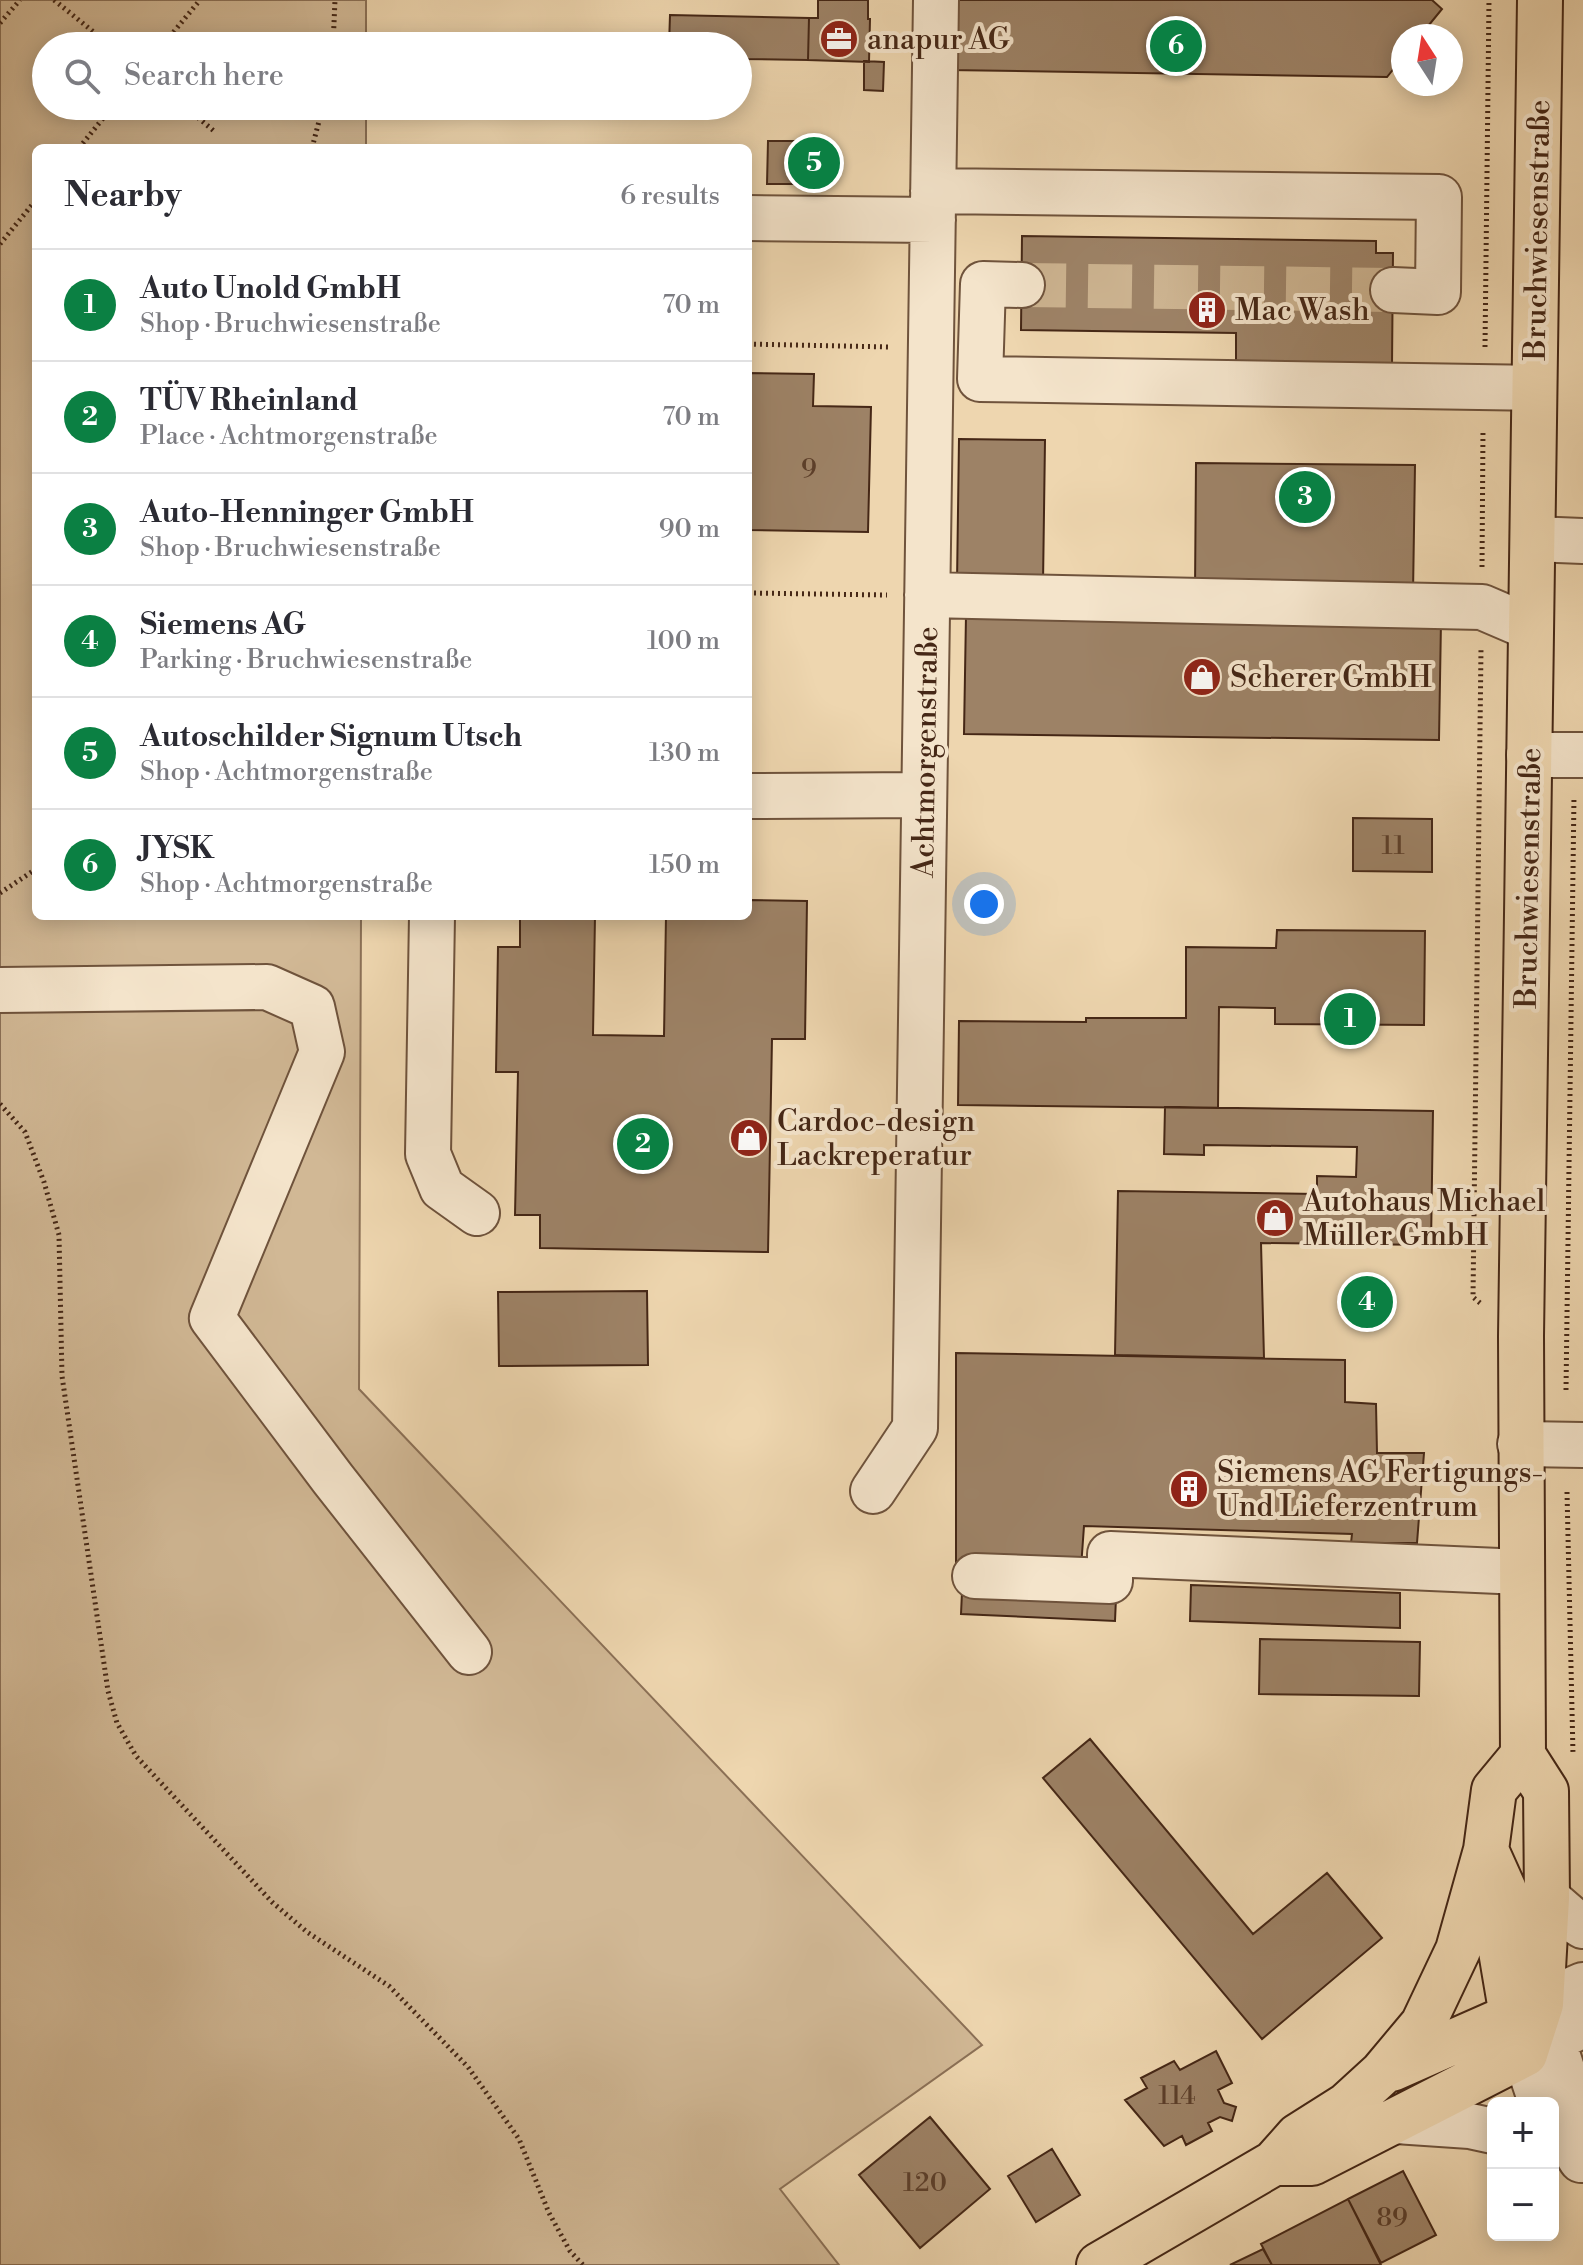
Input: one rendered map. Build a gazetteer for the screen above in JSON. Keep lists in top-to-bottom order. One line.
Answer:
{"streets":{"main road":["Bruchwiesenstraße"],"street":["Achtmorgenstraße"]},"places":{"office":["anapur AG"],"building":["Mac Wash","Siemens AG Fertigungs- Und Lieferzentrum"],"shop":["Scherer GmbH","Cardoc-design Lackreperatur","Autohaus Michael Müller GmbH"]},"house_numbers":["9","11","114","120","89"],"north":"top","page":{"pins":["6","5","3","1","2","4"],"search":"Search here","heading":["Nearby","6 results"],"list":[{"mark":"1","name":"Auto Unold GmbH","note":"Shop · Bruchwiesenstraße","value":"70 m"},{"mark":"2","name":"TÜV Rheinland","note":"Place · Achtmorgenstraße","value":"70 m"},{"mark":"3","name":"Auto-Henninger GmbH","note":"Shop · Bruchwiesenstraße","value":"90 m"},{"mark":"4","name":"Siemens AG","note":"Parking · Bruchwiesenstraße","value":"100 m"},{"mark":"5","name":"Autoschilder Signum Utsch","note":"Shop · Achtmorgenstraße","value":"130 m"},{"mark":"6","name":"JYSK","note":"Shop · Achtmorgenstraße","value":"150 m"}],"map_buttons":["+","−"]}}
